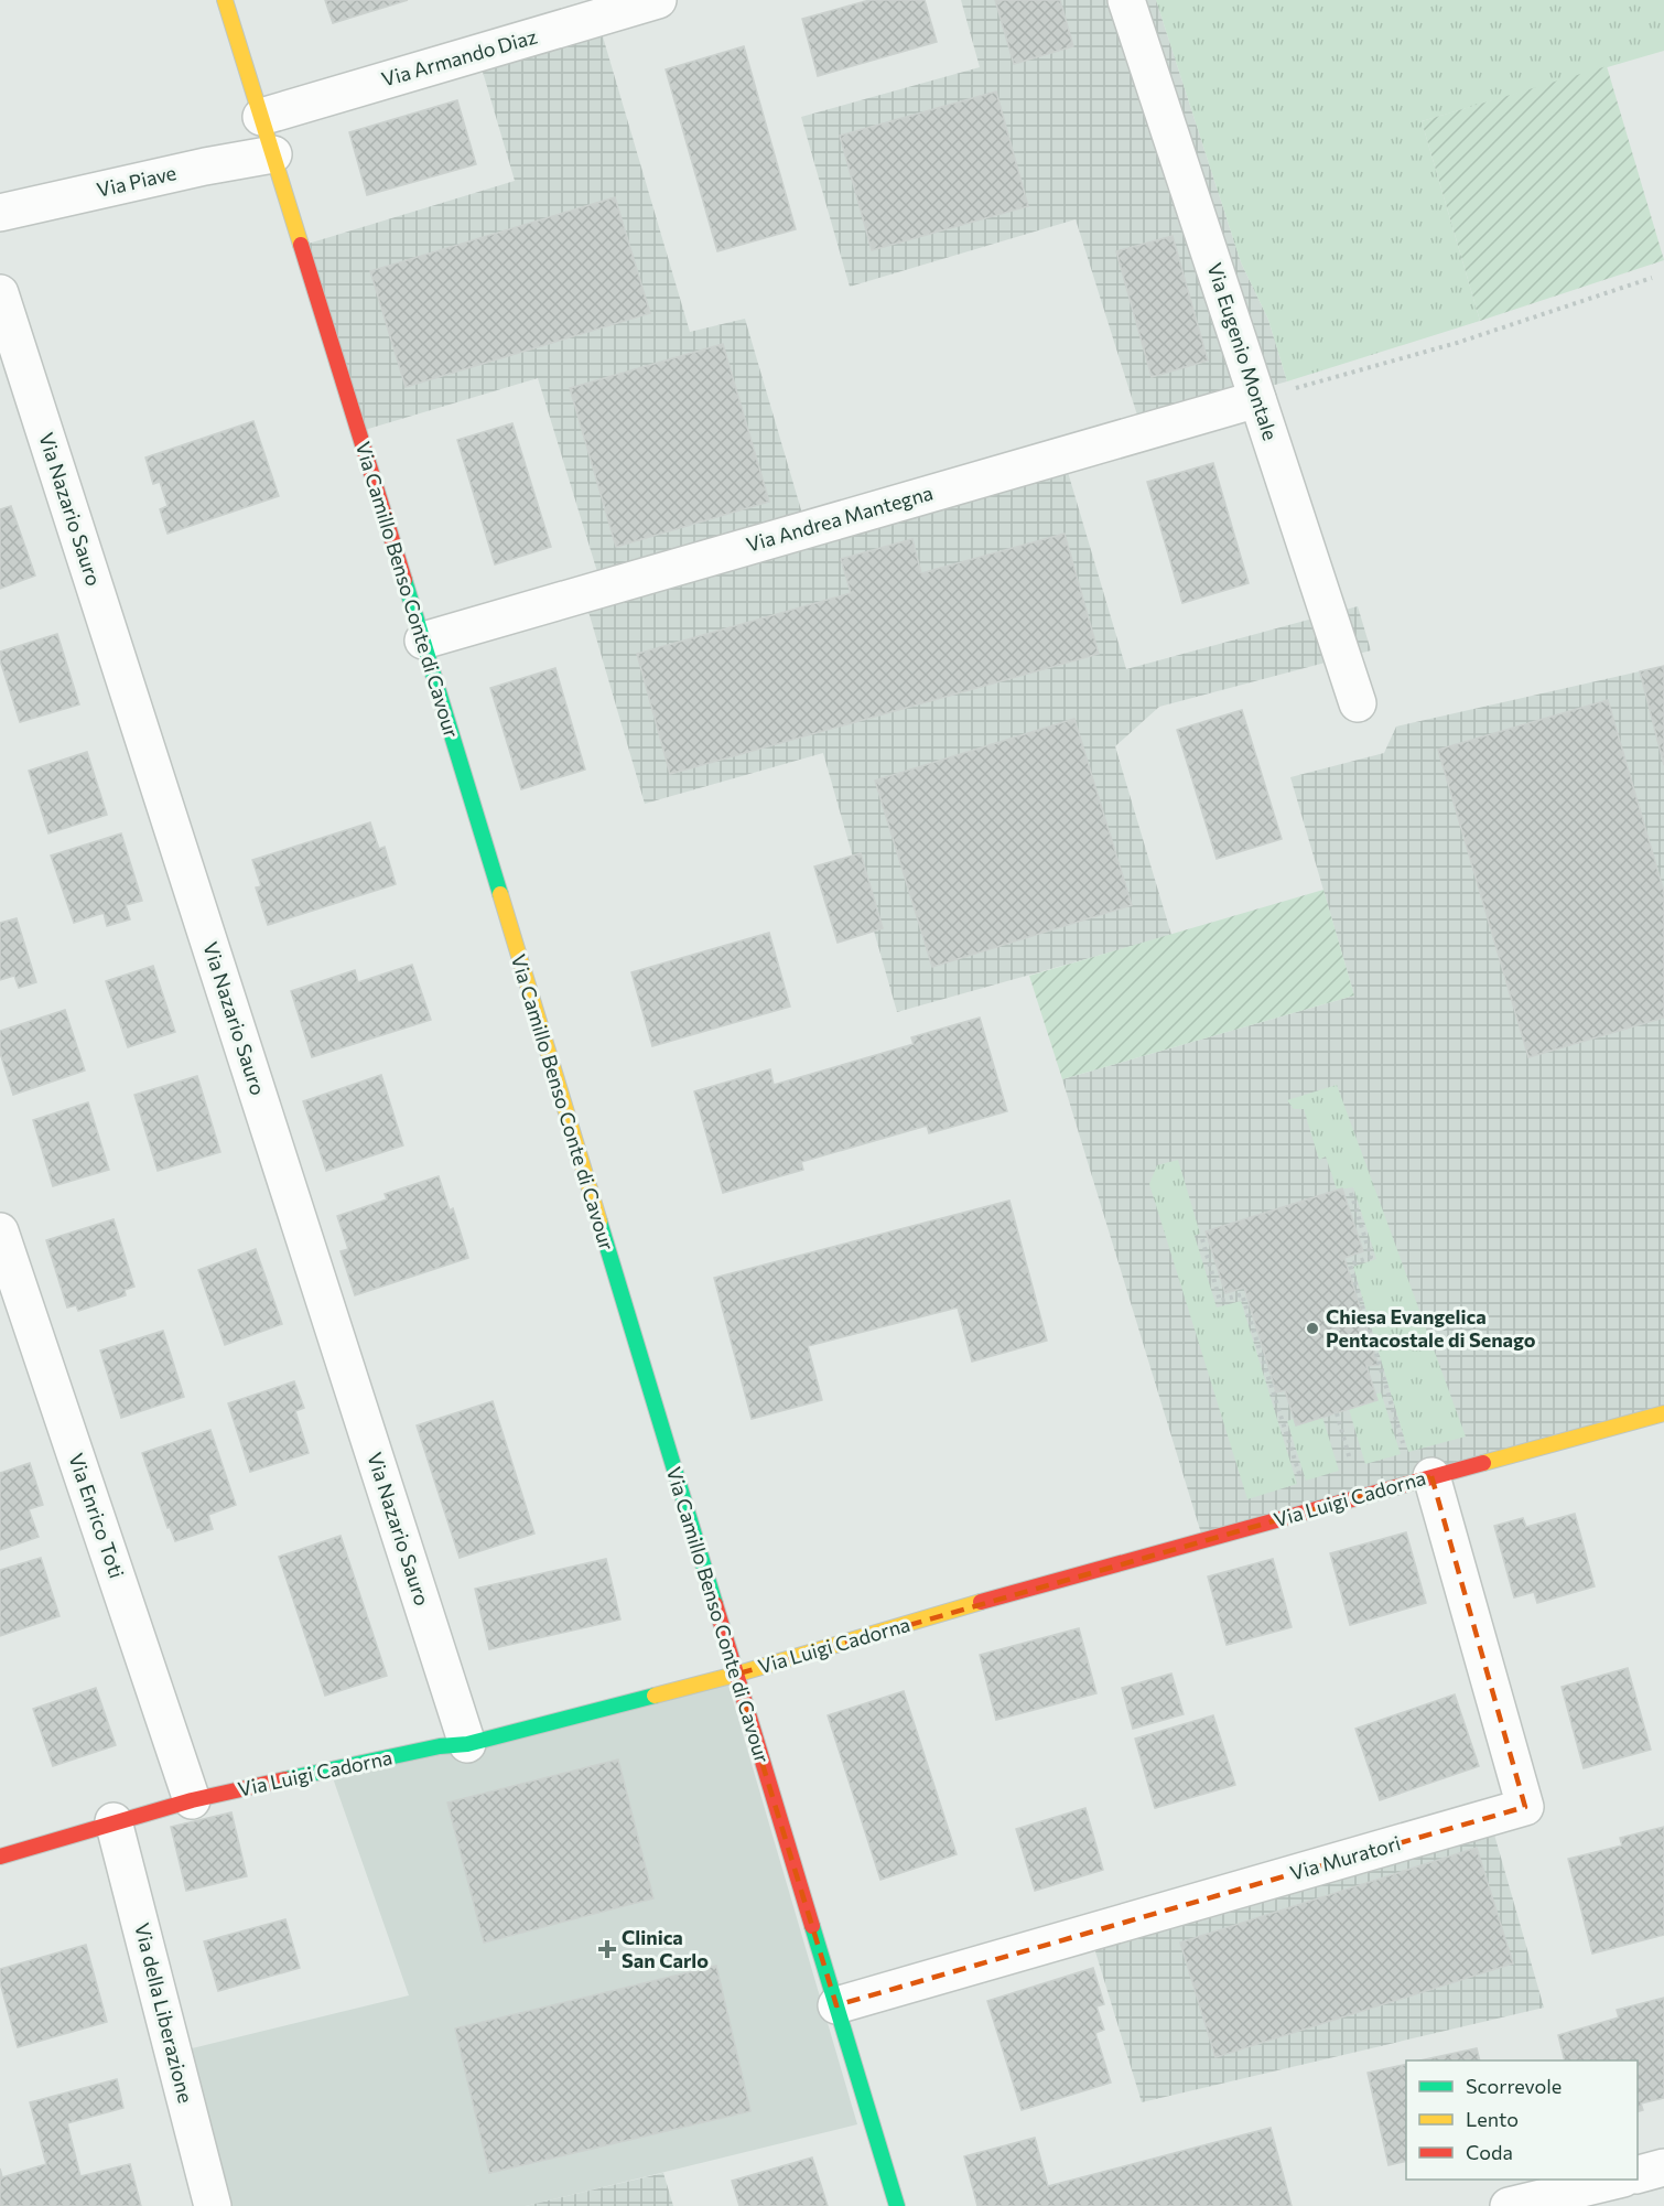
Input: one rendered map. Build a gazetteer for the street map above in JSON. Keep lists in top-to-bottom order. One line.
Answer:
{"streets":{"street":["Via Armando Diaz","Via Piave","Via Eugenio Montale","Via Nazario Sauro","Via Andrea Mantegna","Via Camillo Benso Conte di Cavour","Via Luigi Cadorna","Via Enrico Toti","Via Muratori","Via della Liberazione"]},"crossings":[["Via Armando Diaz","Via Camillo Benso Conte di Cavour"],["Via Piave","Via Camillo Benso Conte di Cavour"],["Via Eugenio Montale","Via Andrea Mantegna"],["Via Nazario Sauro","Via Luigi Cadorna"],["Via Andrea Mantegna","Via Camillo Benso Conte di Cavour"],["Via Camillo Benso Conte di Cavour","Via Luigi Cadorna"],["Via Camillo Benso Conte di Cavour","Via Muratori"],["Via Luigi Cadorna","Via Enrico Toti"],["Via Luigi Cadorna","Via Muratori"],["Via Luigi Cadorna","Via della Liberazione"]],"places":{"other":["Chiesa Evangelica Pentacostale di Senago"],"health":["Clinica San Carlo"]},"legend":["Scorrevole","Lento","Coda"]}
